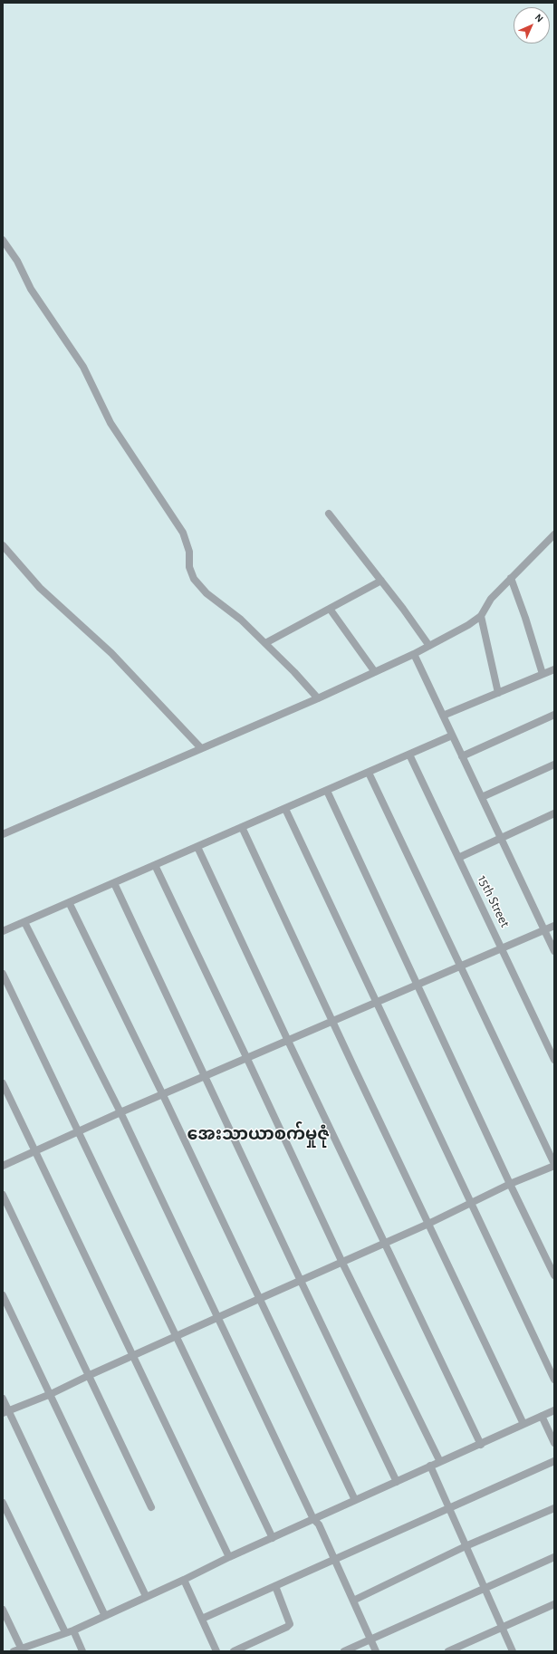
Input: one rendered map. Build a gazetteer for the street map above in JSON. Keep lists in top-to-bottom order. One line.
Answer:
{"streets":{"street":["15th Street"]},"districts":["အေးသာယာစက်မှုဇုံ"],"north":"top right"}
